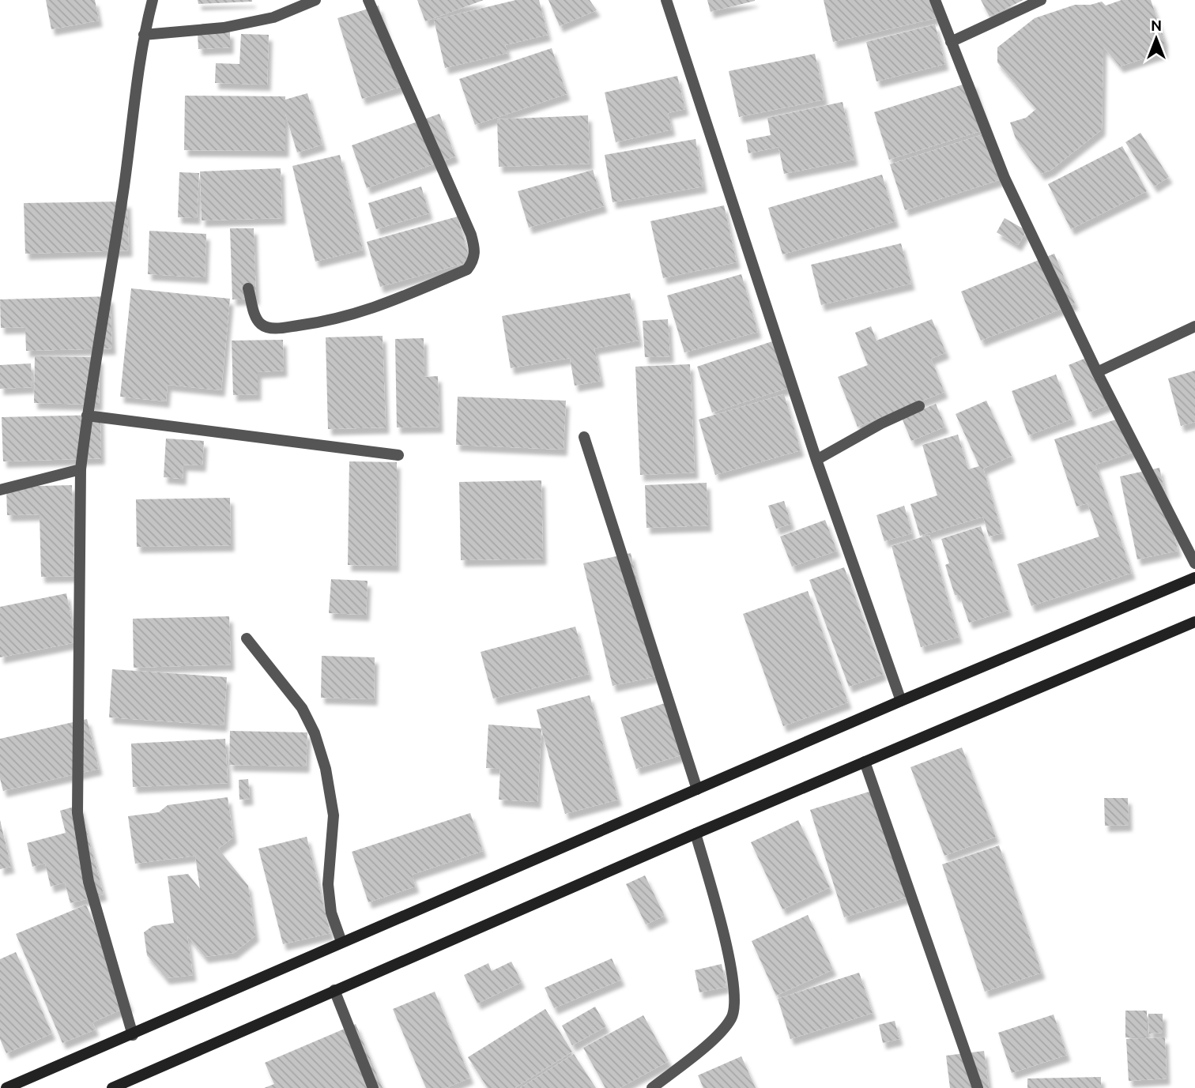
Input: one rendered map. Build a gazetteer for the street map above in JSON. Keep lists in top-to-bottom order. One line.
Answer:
{"north":"top"}
